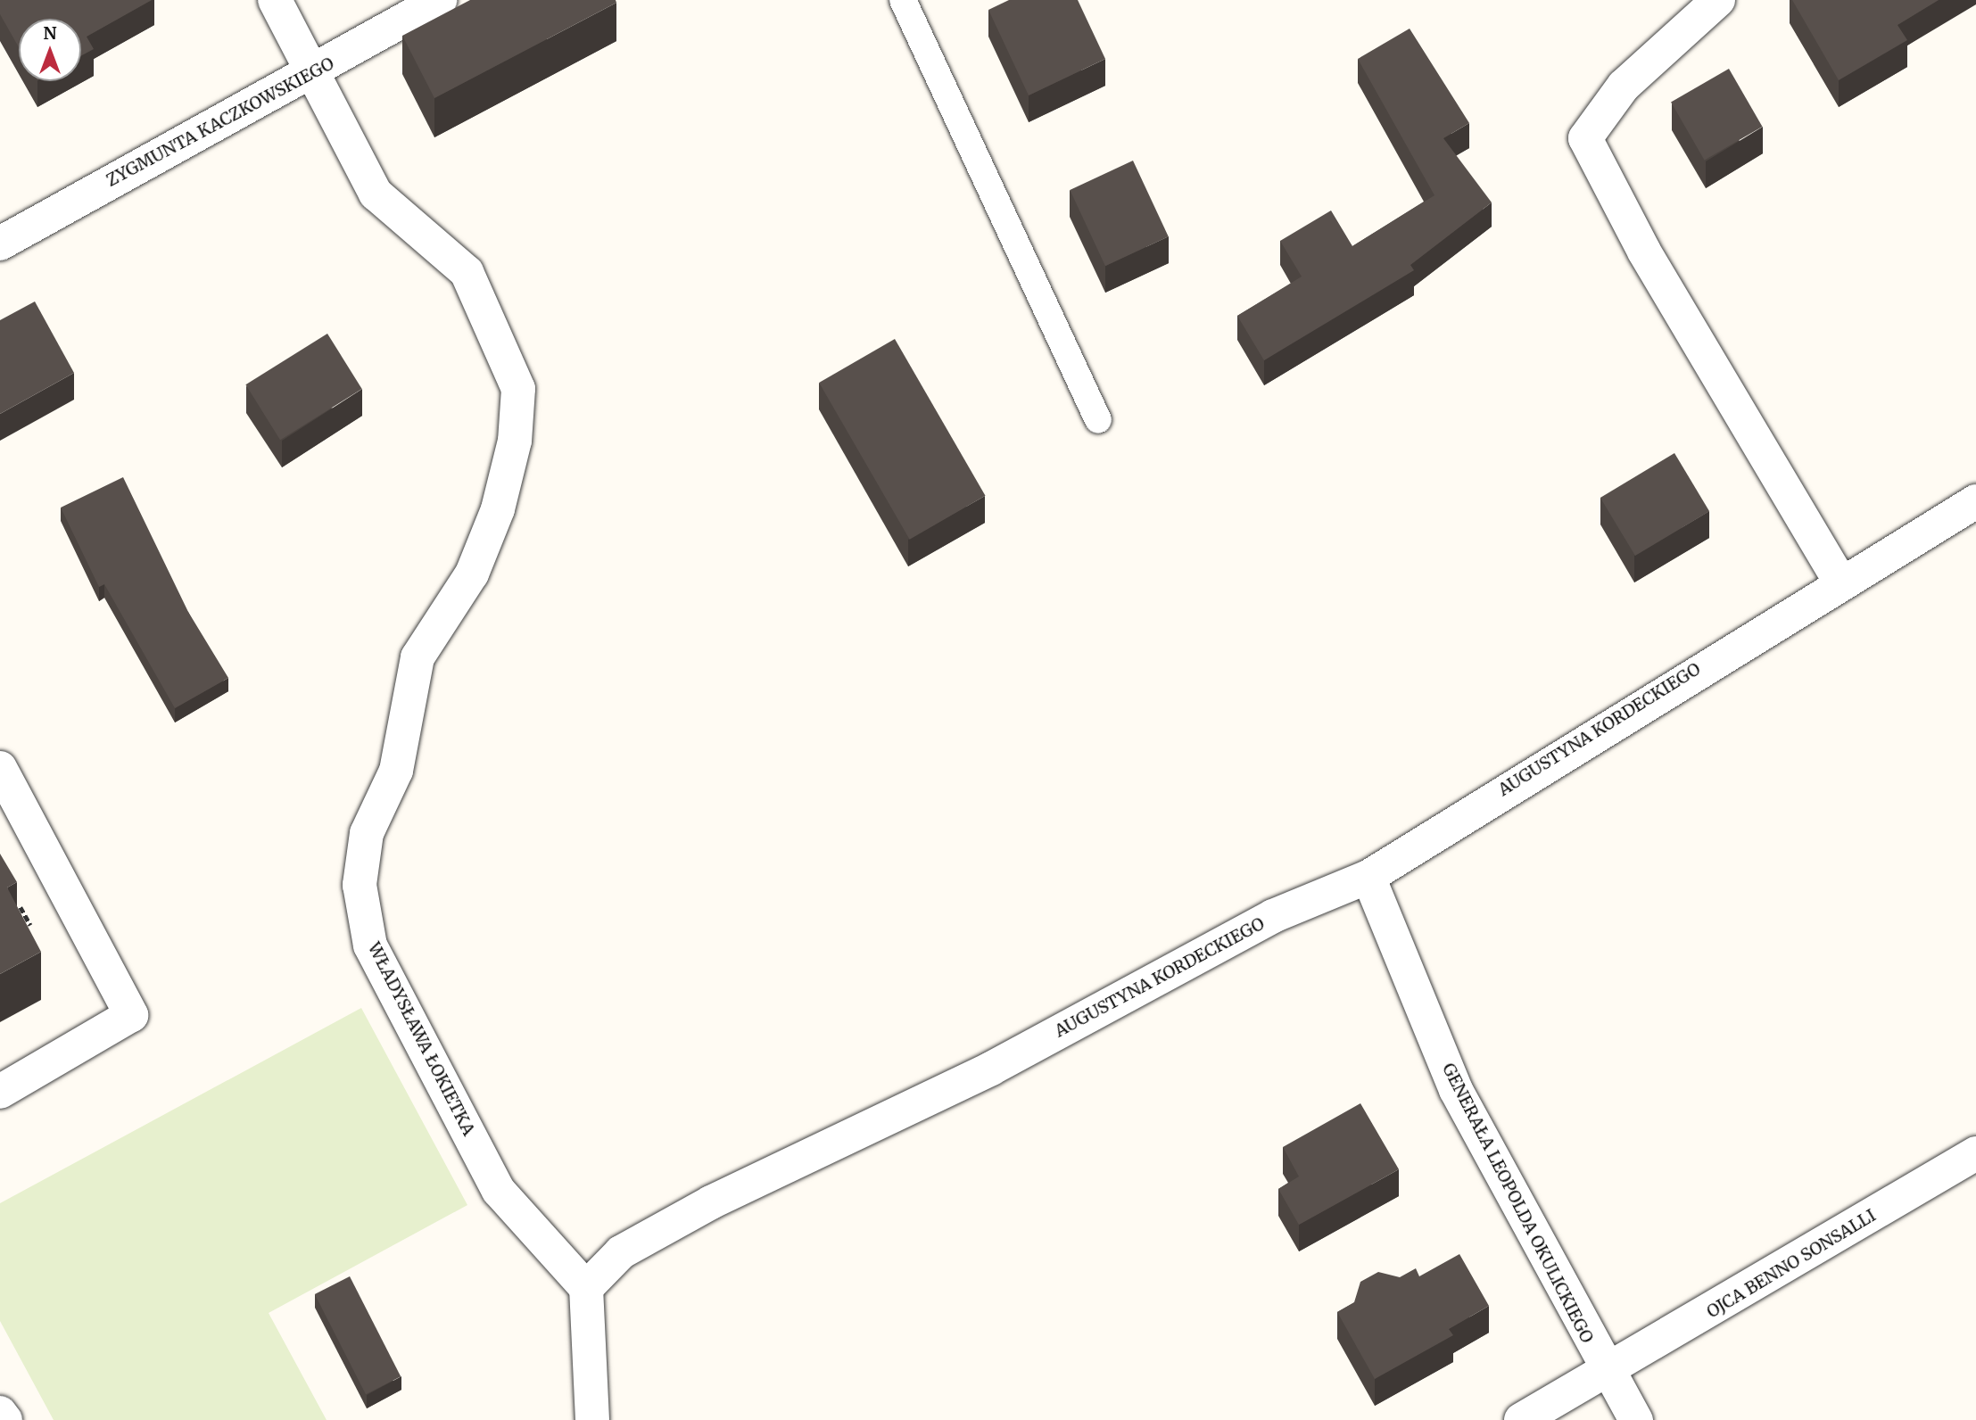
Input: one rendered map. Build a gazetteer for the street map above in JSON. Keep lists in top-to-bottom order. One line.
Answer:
{"streets":{"street":["ZYGMUNTA KACZKOWSKIEGO","AUGUSTYNA KORDECKIEGO","WŁADYSŁAWA ŁOKIETKA","GENERAŁA LEOPOLDA OKULICKIEGO","OJCA BENNO SONSALLI"]},"crossings":[["ZYGMUNTA KACZKOWSKIEGO","WŁADYSŁAWA ŁOKIETKA"],["AUGUSTYNA KORDECKIEGO","WŁADYSŁAWA ŁOKIETKA"],["AUGUSTYNA KORDECKIEGO","GENERAŁA LEOPOLDA OKULICKIEGO"],["GENERAŁA LEOPOLDA OKULICKIEGO","OJCA BENNO SONSALLI"]],"north":"top"}
